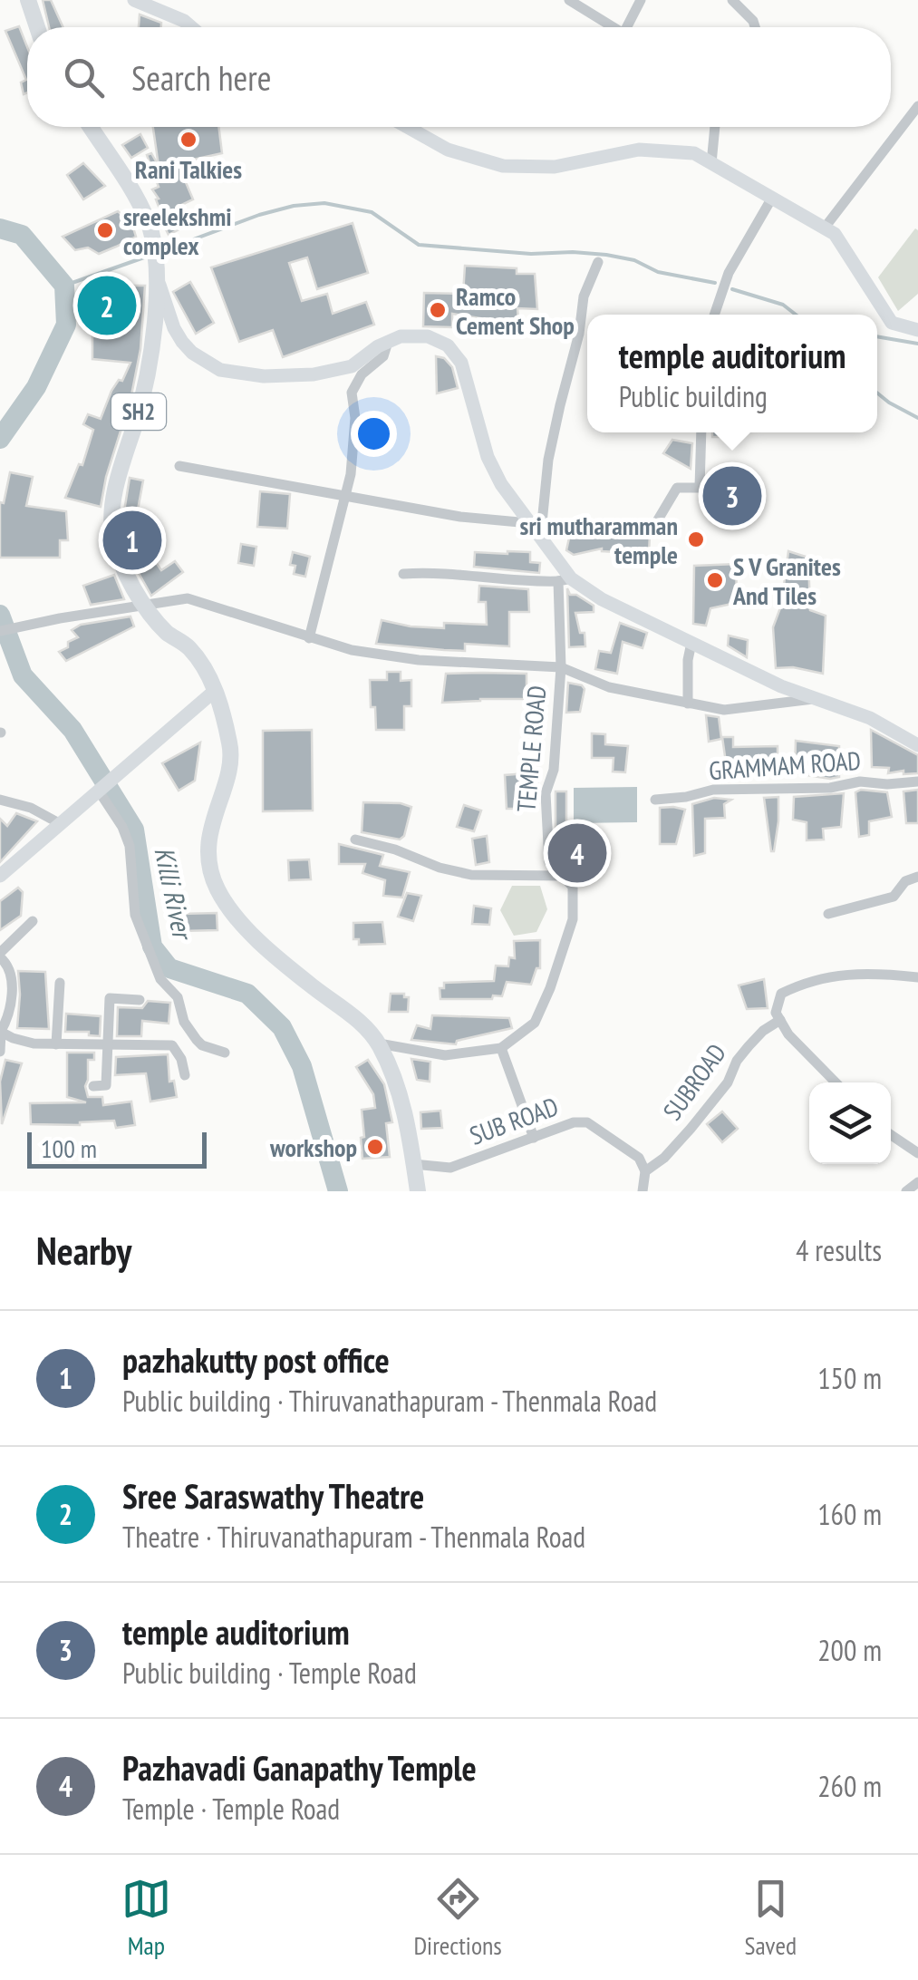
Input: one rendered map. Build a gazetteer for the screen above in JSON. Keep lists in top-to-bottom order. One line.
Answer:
{"streets":{"main road":["SH2"],"street":["TEMPLE ROAD","GRAMMAM ROAD","SUBROAD","SUB ROAD"]},"crossings":[["SH2","SUB ROAD"],["SUBROAD","SUB ROAD"]],"water":["Killi River"],"places":["Rani Talkies","sreelekshmi complex","Ramco Cement Shop","sri mutharamman temple","S V Granites And Tiles","workshop"],"scale_bar":"100 m","page":{"search":"Search here","pins":["2","3","1","4"],"popup":["temple auditorium","Public building"],"scale":"100 m","heading":["Nearby","4 results"],"list":[{"mark":"1","name":"pazhakutty post office","note":"Public building · Thiruvanathapuram - Thenmala Road","value":"150 m"},{"mark":"2","name":"Sree Saraswathy Theatre","note":"Theatre · Thiruvanathapuram - Thenmala Road","value":"160 m"},{"mark":"3","name":"temple auditorium","note":"Public building · Temple Road","value":"200 m"},{"mark":"4","name":"Pazhavadi Ganapathy Temple","note":"Temple · Temple Road","value":"260 m"}],"nav":["Map","Directions","Saved"]}}
